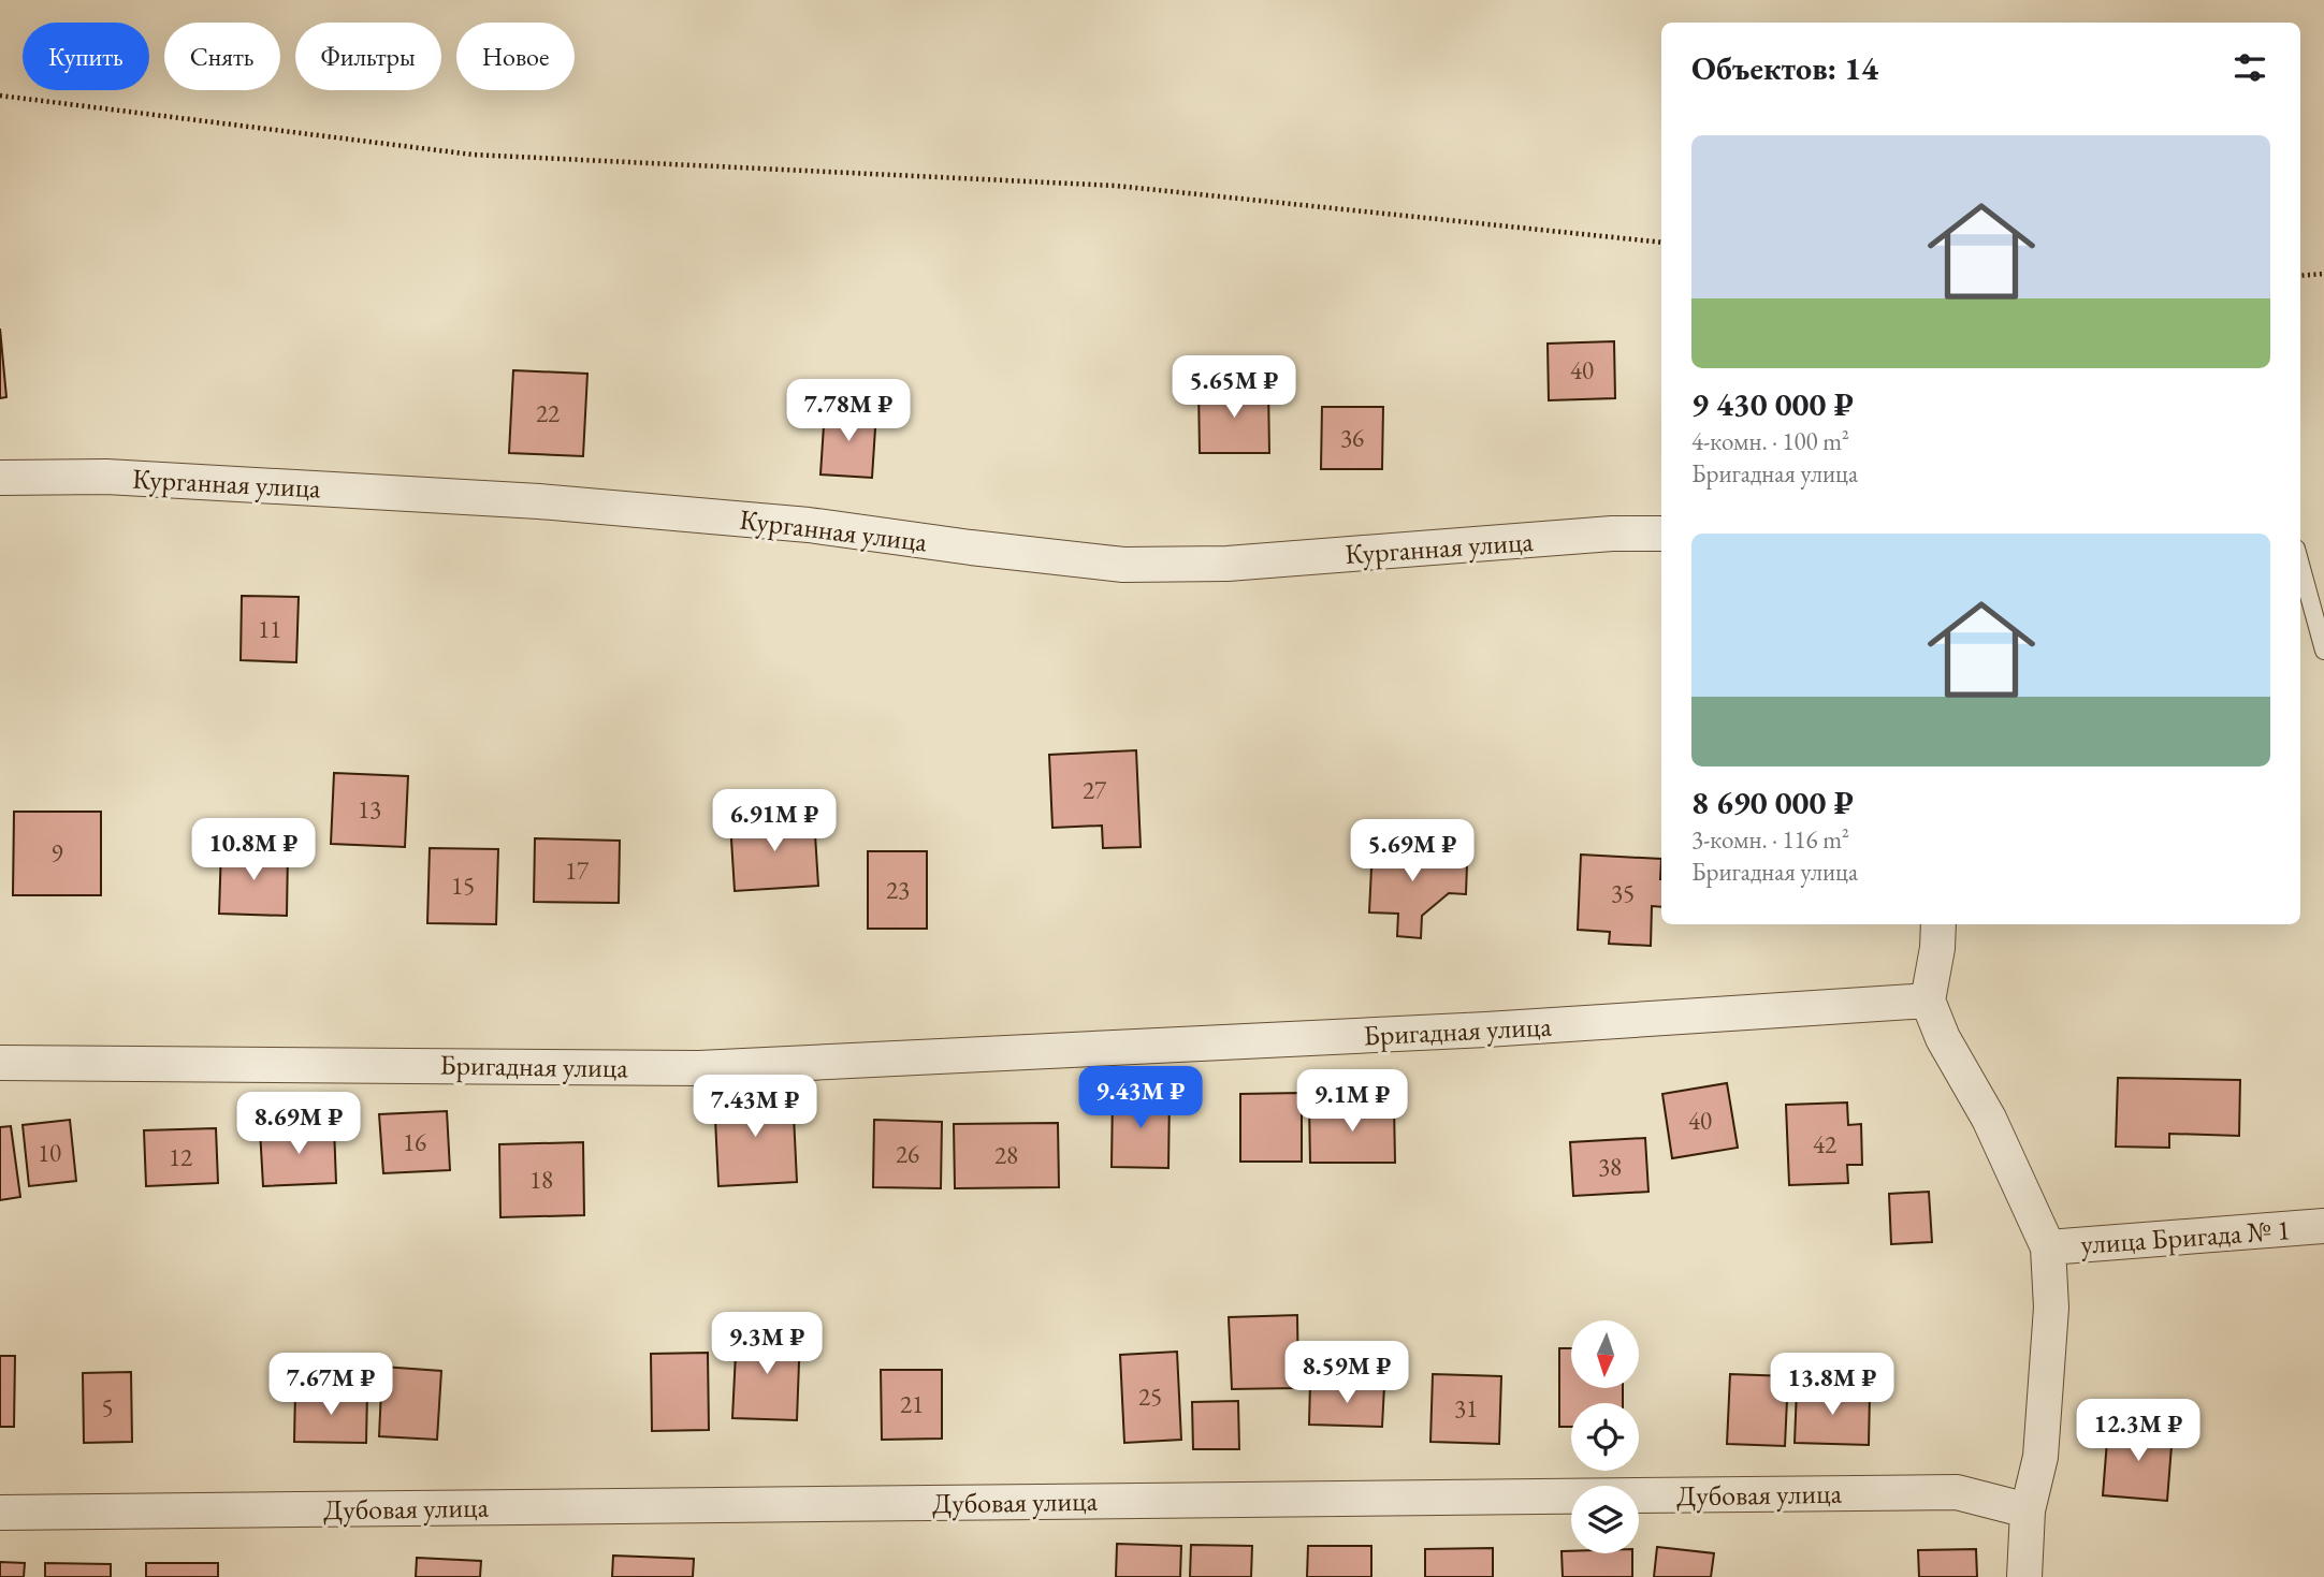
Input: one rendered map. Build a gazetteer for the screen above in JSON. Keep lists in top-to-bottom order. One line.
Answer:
{"streets":{"street":["Курганная улица","Бригадная улица","улица Бригада № 1","Дубовая улица"]},"house_numbers":["40","22","36","11","27","13","9","17","15","23","35","40","16","42","10","26","28","12","38","18","25","21","5","31"],"north":"bottom","page":{"chip":["Купить","Снять","Фильтры","Новое"],"heading":"Объектов: 14","list":[{"name":"9 430 000 ₽","note":"4-комн. · 100 m² · Бригадная улица"},{"name":"8 690 000 ₽","note":"3-комн. · 116 m² · Бригадная улица"}],"price":["5.65M ₽","7.78M ₽","6.91M ₽","10.8M ₽","5.69M ₽","9.43M ₽","9.1M ₽","7.43M ₽","8.69M ₽","9.3M ₽","8.59M ₽","7.67M ₽","13.8M ₽","12.3M ₽"]}}
